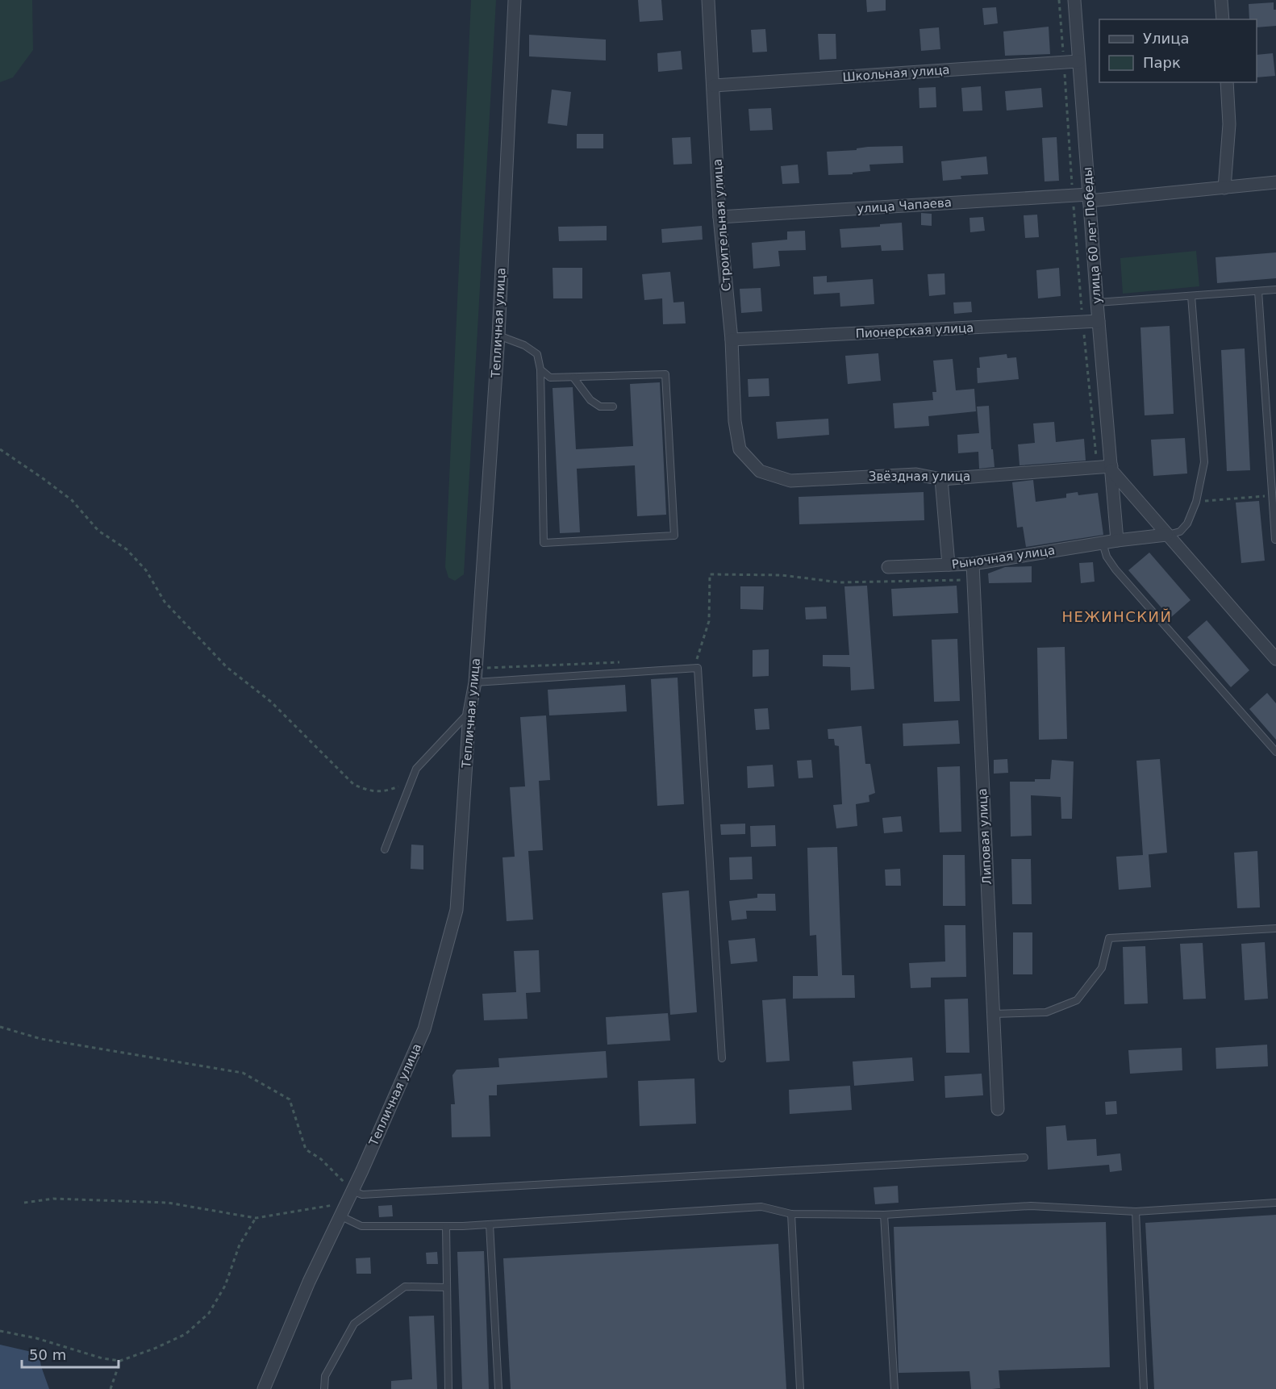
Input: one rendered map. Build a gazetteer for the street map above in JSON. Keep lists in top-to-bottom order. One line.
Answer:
{"streets":{"street":["Школьная улица","улица Чапаева","Строительная улица","улица 60 лет Победы","Тепличная улица","Пионерская улица","Звёздная улица","Рыночная улица","Липовая улица"]},"crossings":[["Школьная улица","Строительная улица"],["Школьная улица","улица 60 лет Победы"],["улица Чапаева","Строительная улица"],["улица Чапаева","улица 60 лет Победы"],["Строительная улица","Пионерская улица"],["Строительная улица","Звёздная улица"],["улица 60 лет Победы","Пионерская улица"],["улица 60 лет Победы","Звёздная улица"],["улица 60 лет Победы","Рыночная улица"],["Рыночная улица","Липовая улица"]],"districts":["НЕЖИНСКИЙ"],"legend":["Улица","Парк"],"scale_bar":"50 m"}
